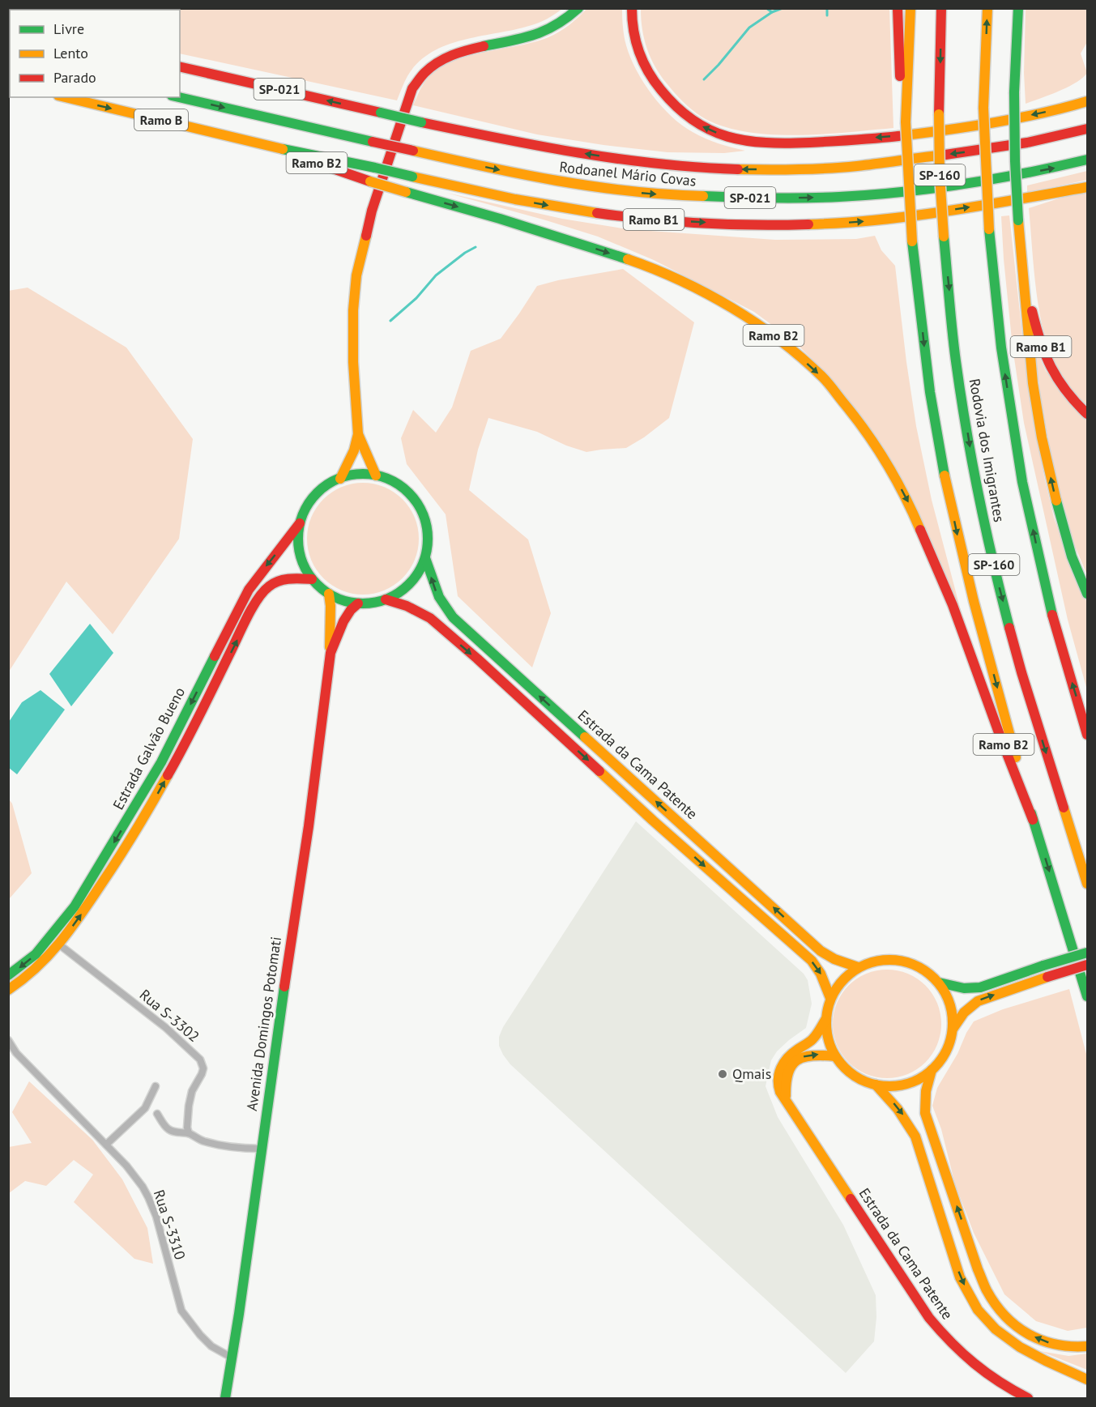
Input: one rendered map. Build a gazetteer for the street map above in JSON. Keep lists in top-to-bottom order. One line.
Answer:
{"streets":{"main road":["SP-021","Ramo B","Ramo B2","Rodoanel Mário Covas","SP-160","Ramo B1","Rodovia dos Imigrantes","Estrada Galvão Bueno","Estrada da Cama Patente","Avenida Domingos Potomati"],"street":["Rua S-3302","Rua S-3310"]},"crossings":[["Ramo B","Ramo B2"],["Ramo B","Ramo B1"],["Ramo B2","Ramo B1"],["Estrada Galvão Bueno","Estrada da Cama Patente"],["Estrada Galvão Bueno","Rua S-3302"],["Estrada Galvão Bueno","Avenida Domingos Potomati"],["Estrada da Cama Patente","Avenida Domingos Potomati"],["Avenida Domingos Potomati","Rua S-3310"]],"places":["Qmais"],"legend":["Livre","Lento","Parado"]}
